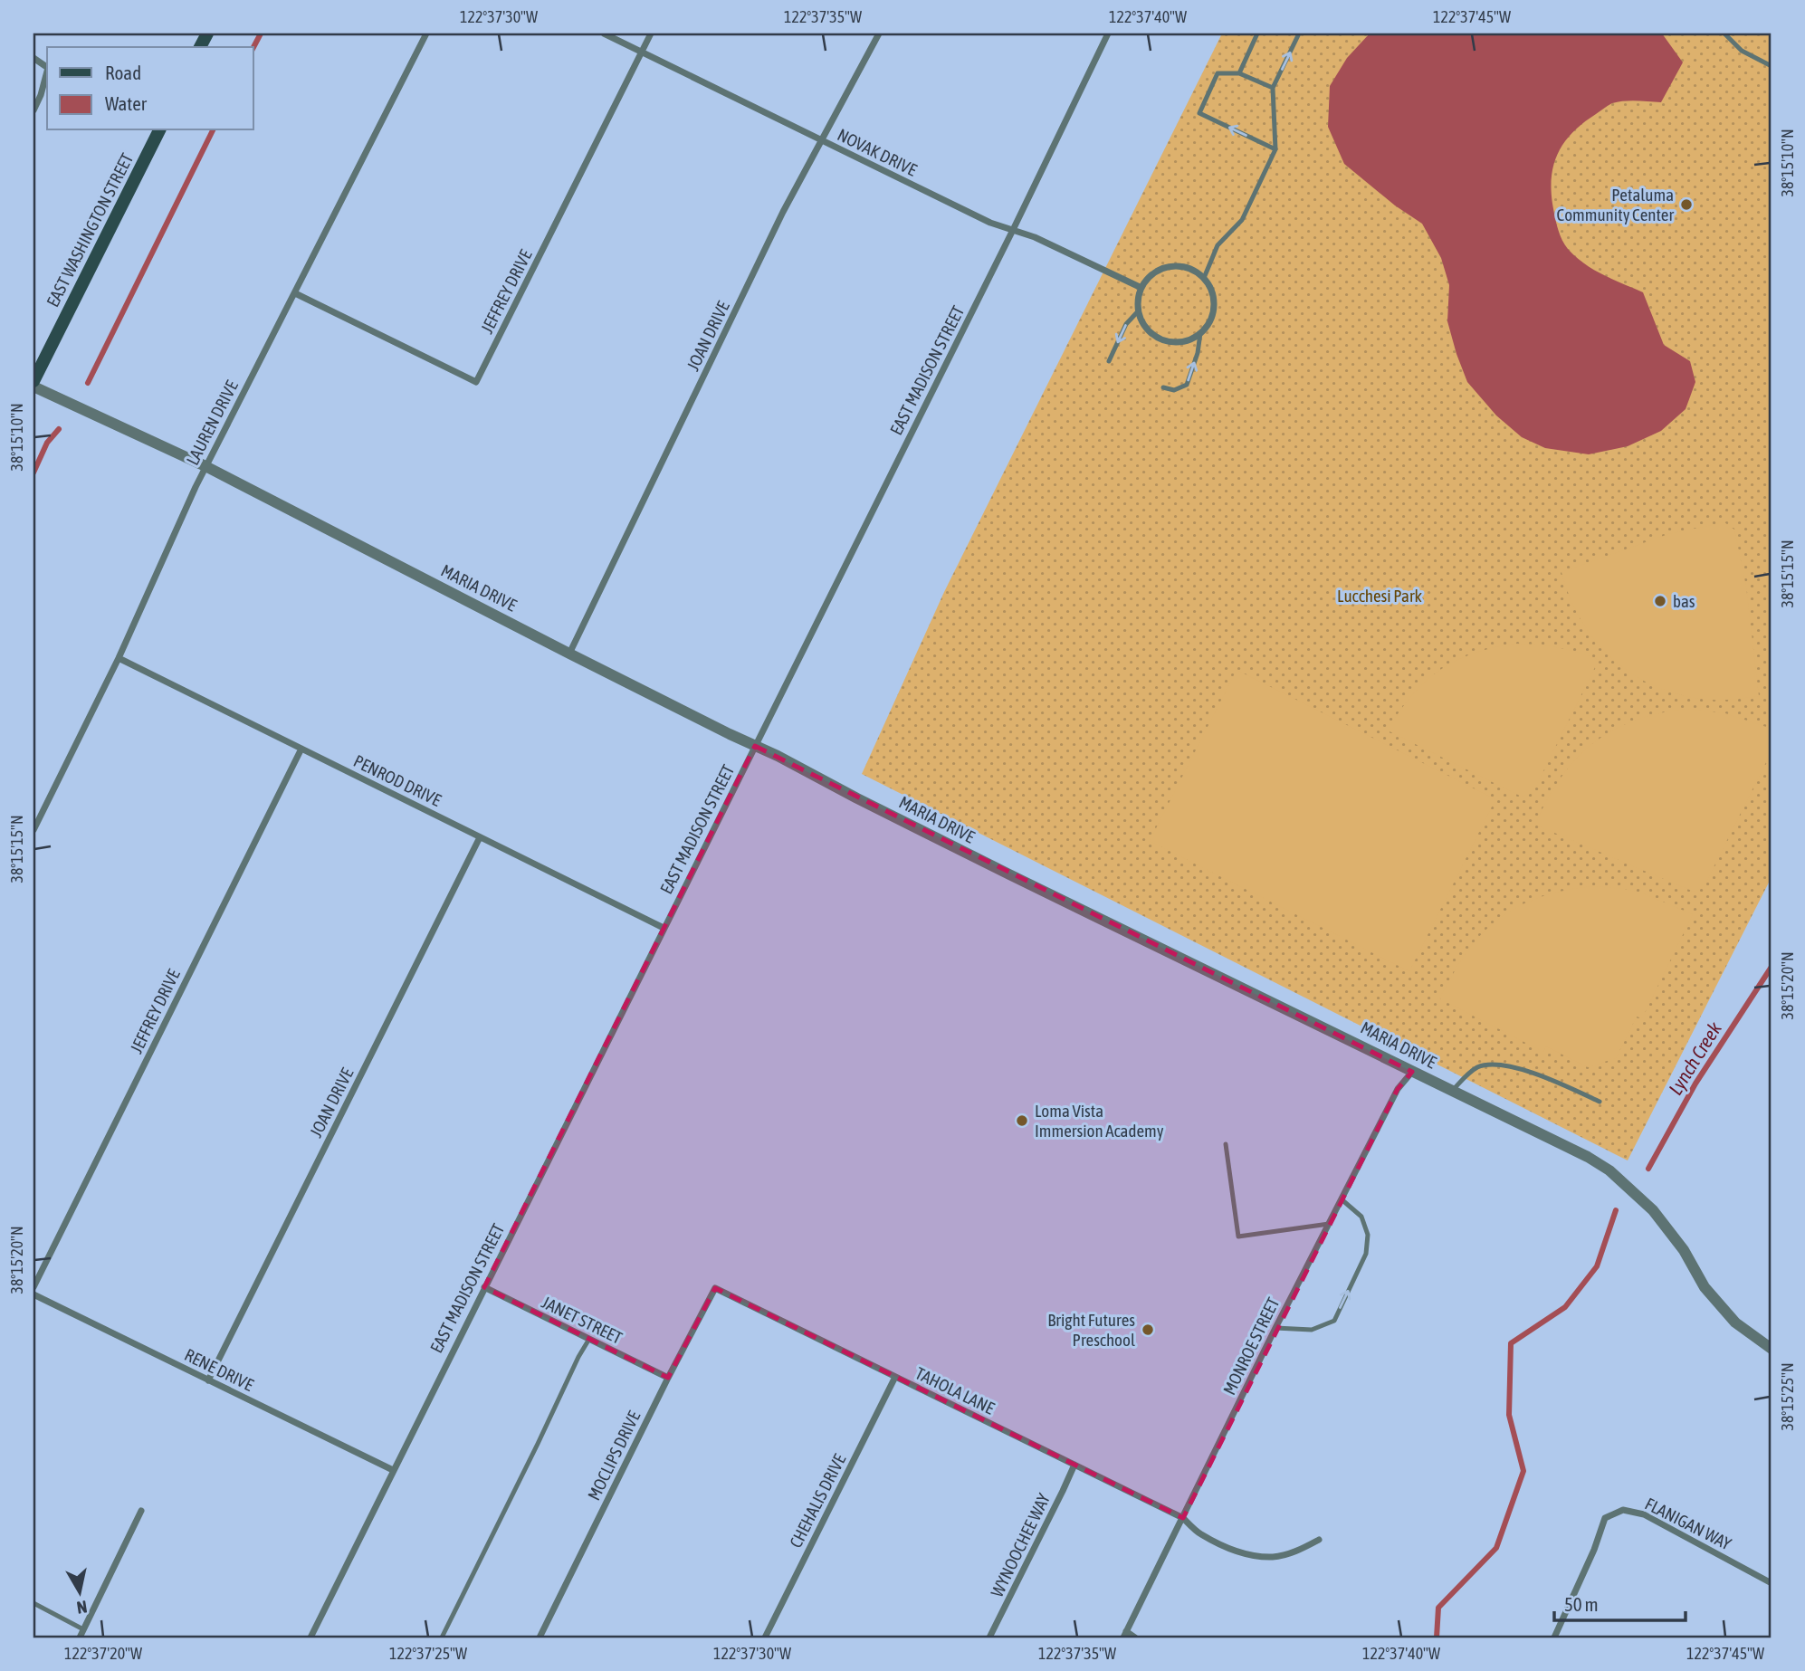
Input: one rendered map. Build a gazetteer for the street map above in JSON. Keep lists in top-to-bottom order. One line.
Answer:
{"streets":{"main road":["EAST WASHINGTON STREET"],"street":["NOVAK DRIVE","JEFFREY DRIVE","JOAN DRIVE","EAST MADISON STREET","LAUREN DRIVE","MARIA DRIVE","PENROD DRIVE","JANET STREET","MONROE STREET","RENE DRIVE","TAHOLA LANE","MOCLIPS DRIVE","CHEHALIS DRIVE","FLANIGAN WAY","WYNOOCHEE WAY"]},"crossings":[["NOVAK DRIVE","JEFFREY DRIVE"],["NOVAK DRIVE","JOAN DRIVE"],["NOVAK DRIVE","EAST MADISON STREET"],["JEFFREY DRIVE","LAUREN DRIVE"],["JEFFREY DRIVE","PENROD DRIVE"],["JOAN DRIVE","MARIA DRIVE"],["JOAN DRIVE","PENROD DRIVE"],["JOAN DRIVE","RENE DRIVE"],["EAST MADISON STREET","MARIA DRIVE"],["EAST MADISON STREET","PENROD DRIVE"],["EAST MADISON STREET","JANET STREET"],["EAST MADISON STREET","RENE DRIVE"],["LAUREN DRIVE","MARIA DRIVE"],["LAUREN DRIVE","PENROD DRIVE"],["MARIA DRIVE","MONROE STREET"],["JANET STREET","MOCLIPS DRIVE"],["MONROE STREET","TAHOLA LANE"],["TAHOLA LANE","MOCLIPS DRIVE"],["TAHOLA LANE","CHEHALIS DRIVE"],["TAHOLA LANE","WYNOOCHEE WAY"]],"water":["Lynch Creek"],"parks":["Lucchesi Park"],"places":["Petaluma Community Center","bas","Loma Vista Immersion Academy","Bright Futures Preschool"],"legend":["Road","Water"],"scale_bar":"50 m","north":"bottom","coordinates":["122°37'30\"W","122°37'35\"W","122°37'40\"W","122°37'45\"W","38°15'10\"N","38°15'15\"N","38°15'20\"N","38°15'25\"N","122°37'20\"W","122°37'25\"W"]}
